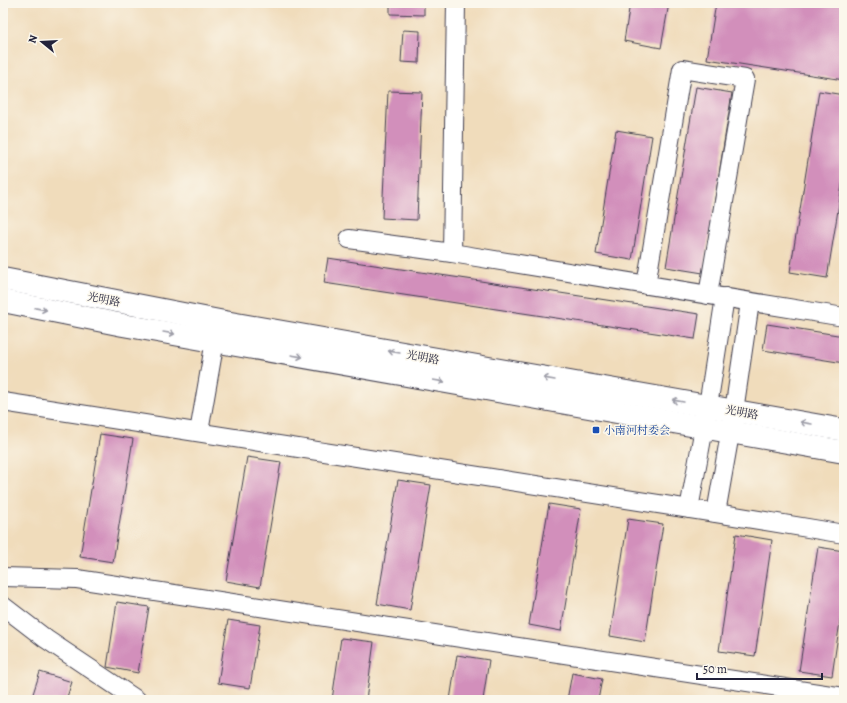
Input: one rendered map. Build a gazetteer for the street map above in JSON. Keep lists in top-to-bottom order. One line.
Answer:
{"streets":{"street":["光明路"]},"places":{"transit":["小南河村委会"]},"scale_bar":"50 m","north":"left"}
